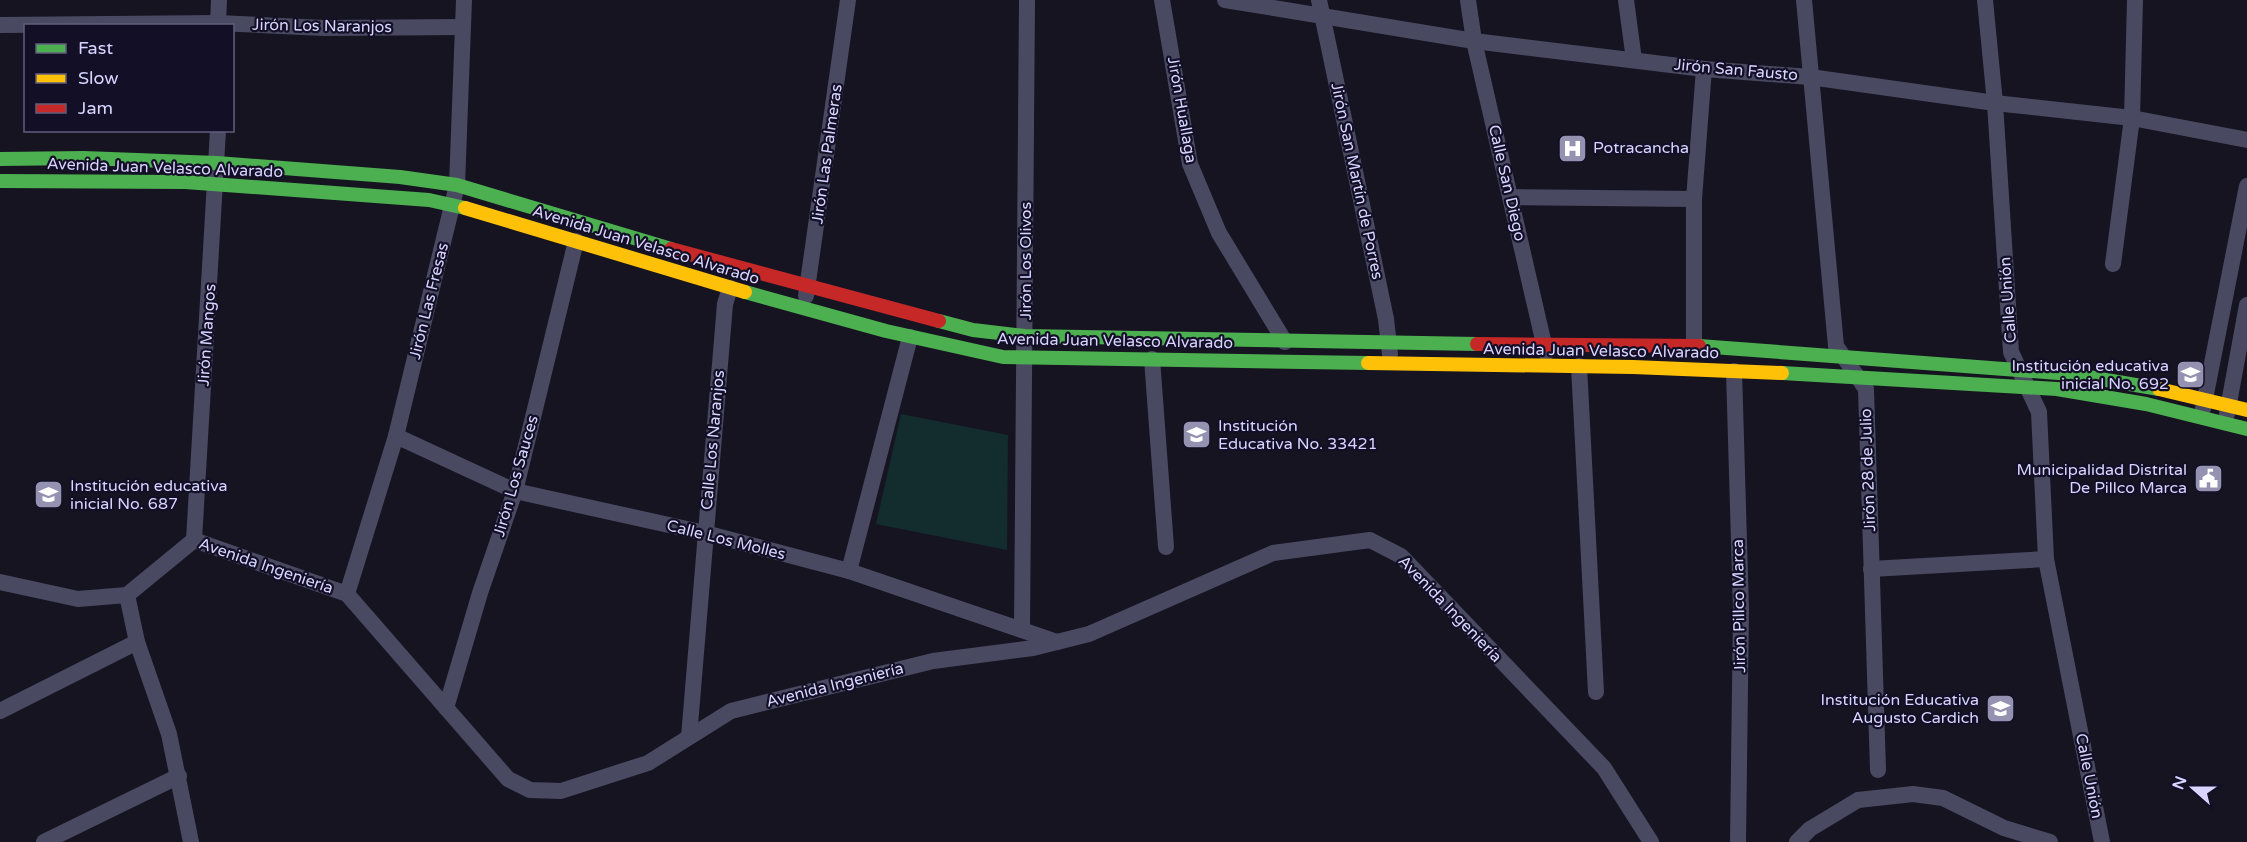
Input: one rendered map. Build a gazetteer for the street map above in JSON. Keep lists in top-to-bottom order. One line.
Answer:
{"streets":{"street":["Jirón Los Naranjos","Jirón San Fausto","Jirón Huallaga","Jirón Las Palmeras","Avenida Juan Velasco Alvarado","Jirón San Martín de Porres","Calle San Diego","Jirón Los Olivos","Calle Unión","Jirón Las Fresas","Jirón Mangos","Calle Los Naranjos","Jirón 28 de Julio","Jirón Los Sauces","Calle Los Molles","Avenida Ingeniería","Jirón Pillco Marca"]},"crossings":[["Jirón Los Naranjos","Jirón Las Fresas"],["Jirón San Fausto","Jirón San Martín de Porres"],["Jirón San Fausto","Calle San Diego"],["Jirón San Fausto","Calle Unión"],["Jirón San Fausto","Jirón 28 de Julio"],["Jirón Huallaga","Avenida Juan Velasco Alvarado"],["Jirón Las Palmeras","Avenida Juan Velasco Alvarado"],["Avenida Juan Velasco Alvarado","Jirón San Martín de Porres"],["Avenida Juan Velasco Alvarado","Calle San Diego"],["Avenida Juan Velasco Alvarado","Jirón Los Olivos"],["Avenida Juan Velasco Alvarado","Calle Unión"],["Avenida Juan Velasco Alvarado","Jirón Las Fresas"],["Avenida Juan Velasco Alvarado","Jirón Mangos"],["Avenida Juan Velasco Alvarado","Calle Los Naranjos"],["Avenida Juan Velasco Alvarado","Jirón 28 de Julio"],["Avenida Juan Velasco Alvarado","Jirón Los Sauces"],["Avenida Juan Velasco Alvarado","Jirón Pillco Marca"],["Jirón Los Olivos","Calle Los Molles"],["Jirón Las Fresas","Calle Los Molles"],["Jirón Las Fresas","Avenida Ingeniería"],["Jirón Mangos","Avenida Ingeniería"],["Calle Los Naranjos","Calle Los Molles"],["Calle Los Naranjos","Avenida Ingeniería"],["Jirón Los Sauces","Calle Los Molles"],["Jirón Los Sauces","Avenida Ingeniería"],["Calle Los Molles","Avenida Ingeniería"]],"places":{"hospital":["Potracancha"],"school or university":["Institución educativa inicial No. 692","Institución Educativa No. 33421","Institución educativa inicial No. 687","Institución Educativa Augusto Cardich"],"public building":["Municipalidad Distrital De Pillco Marca"]},"legend":["Fast","Slow","Jam"],"north":"left"}
